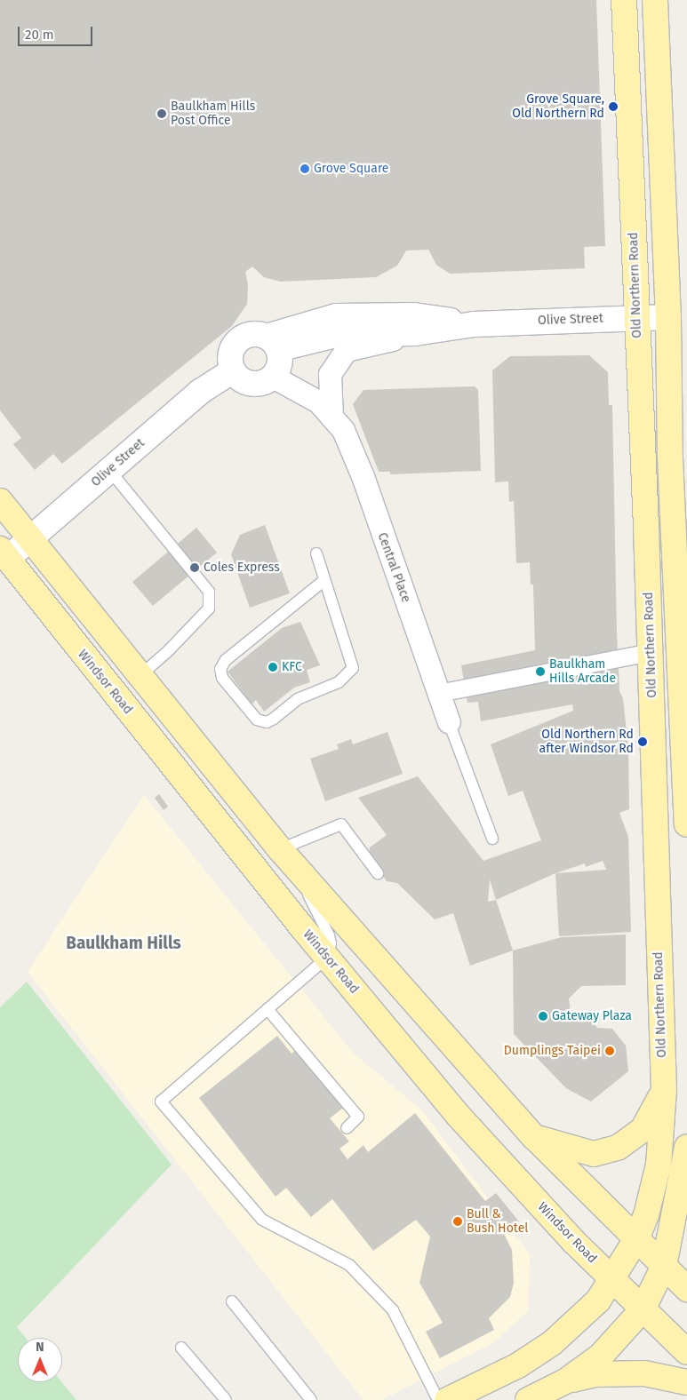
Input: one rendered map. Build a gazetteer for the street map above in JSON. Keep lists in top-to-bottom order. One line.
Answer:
{"streets":{"main road":["Old Northern Road","Windsor Road"],"street":["Olive Street","Central Place"]},"crossings":[["Old Northern Road","Olive Street"],["Old Northern Road","Windsor Road"],["Olive Street","Central Place"],["Olive Street","Windsor Road"]],"districts":["Baulkham Hills"],"places":["Grove Square, Old Northern Rd","Baulkham Hills Post Office","Grove Square","Coles Express","KFC","Baulkham Hills Arcade","Old Northern Rd after Windsor Rd","Gateway Plaza","Dumplings Taipei","Bull & Bush Hotel"],"scale_bar":"20 m","north":"top"}
